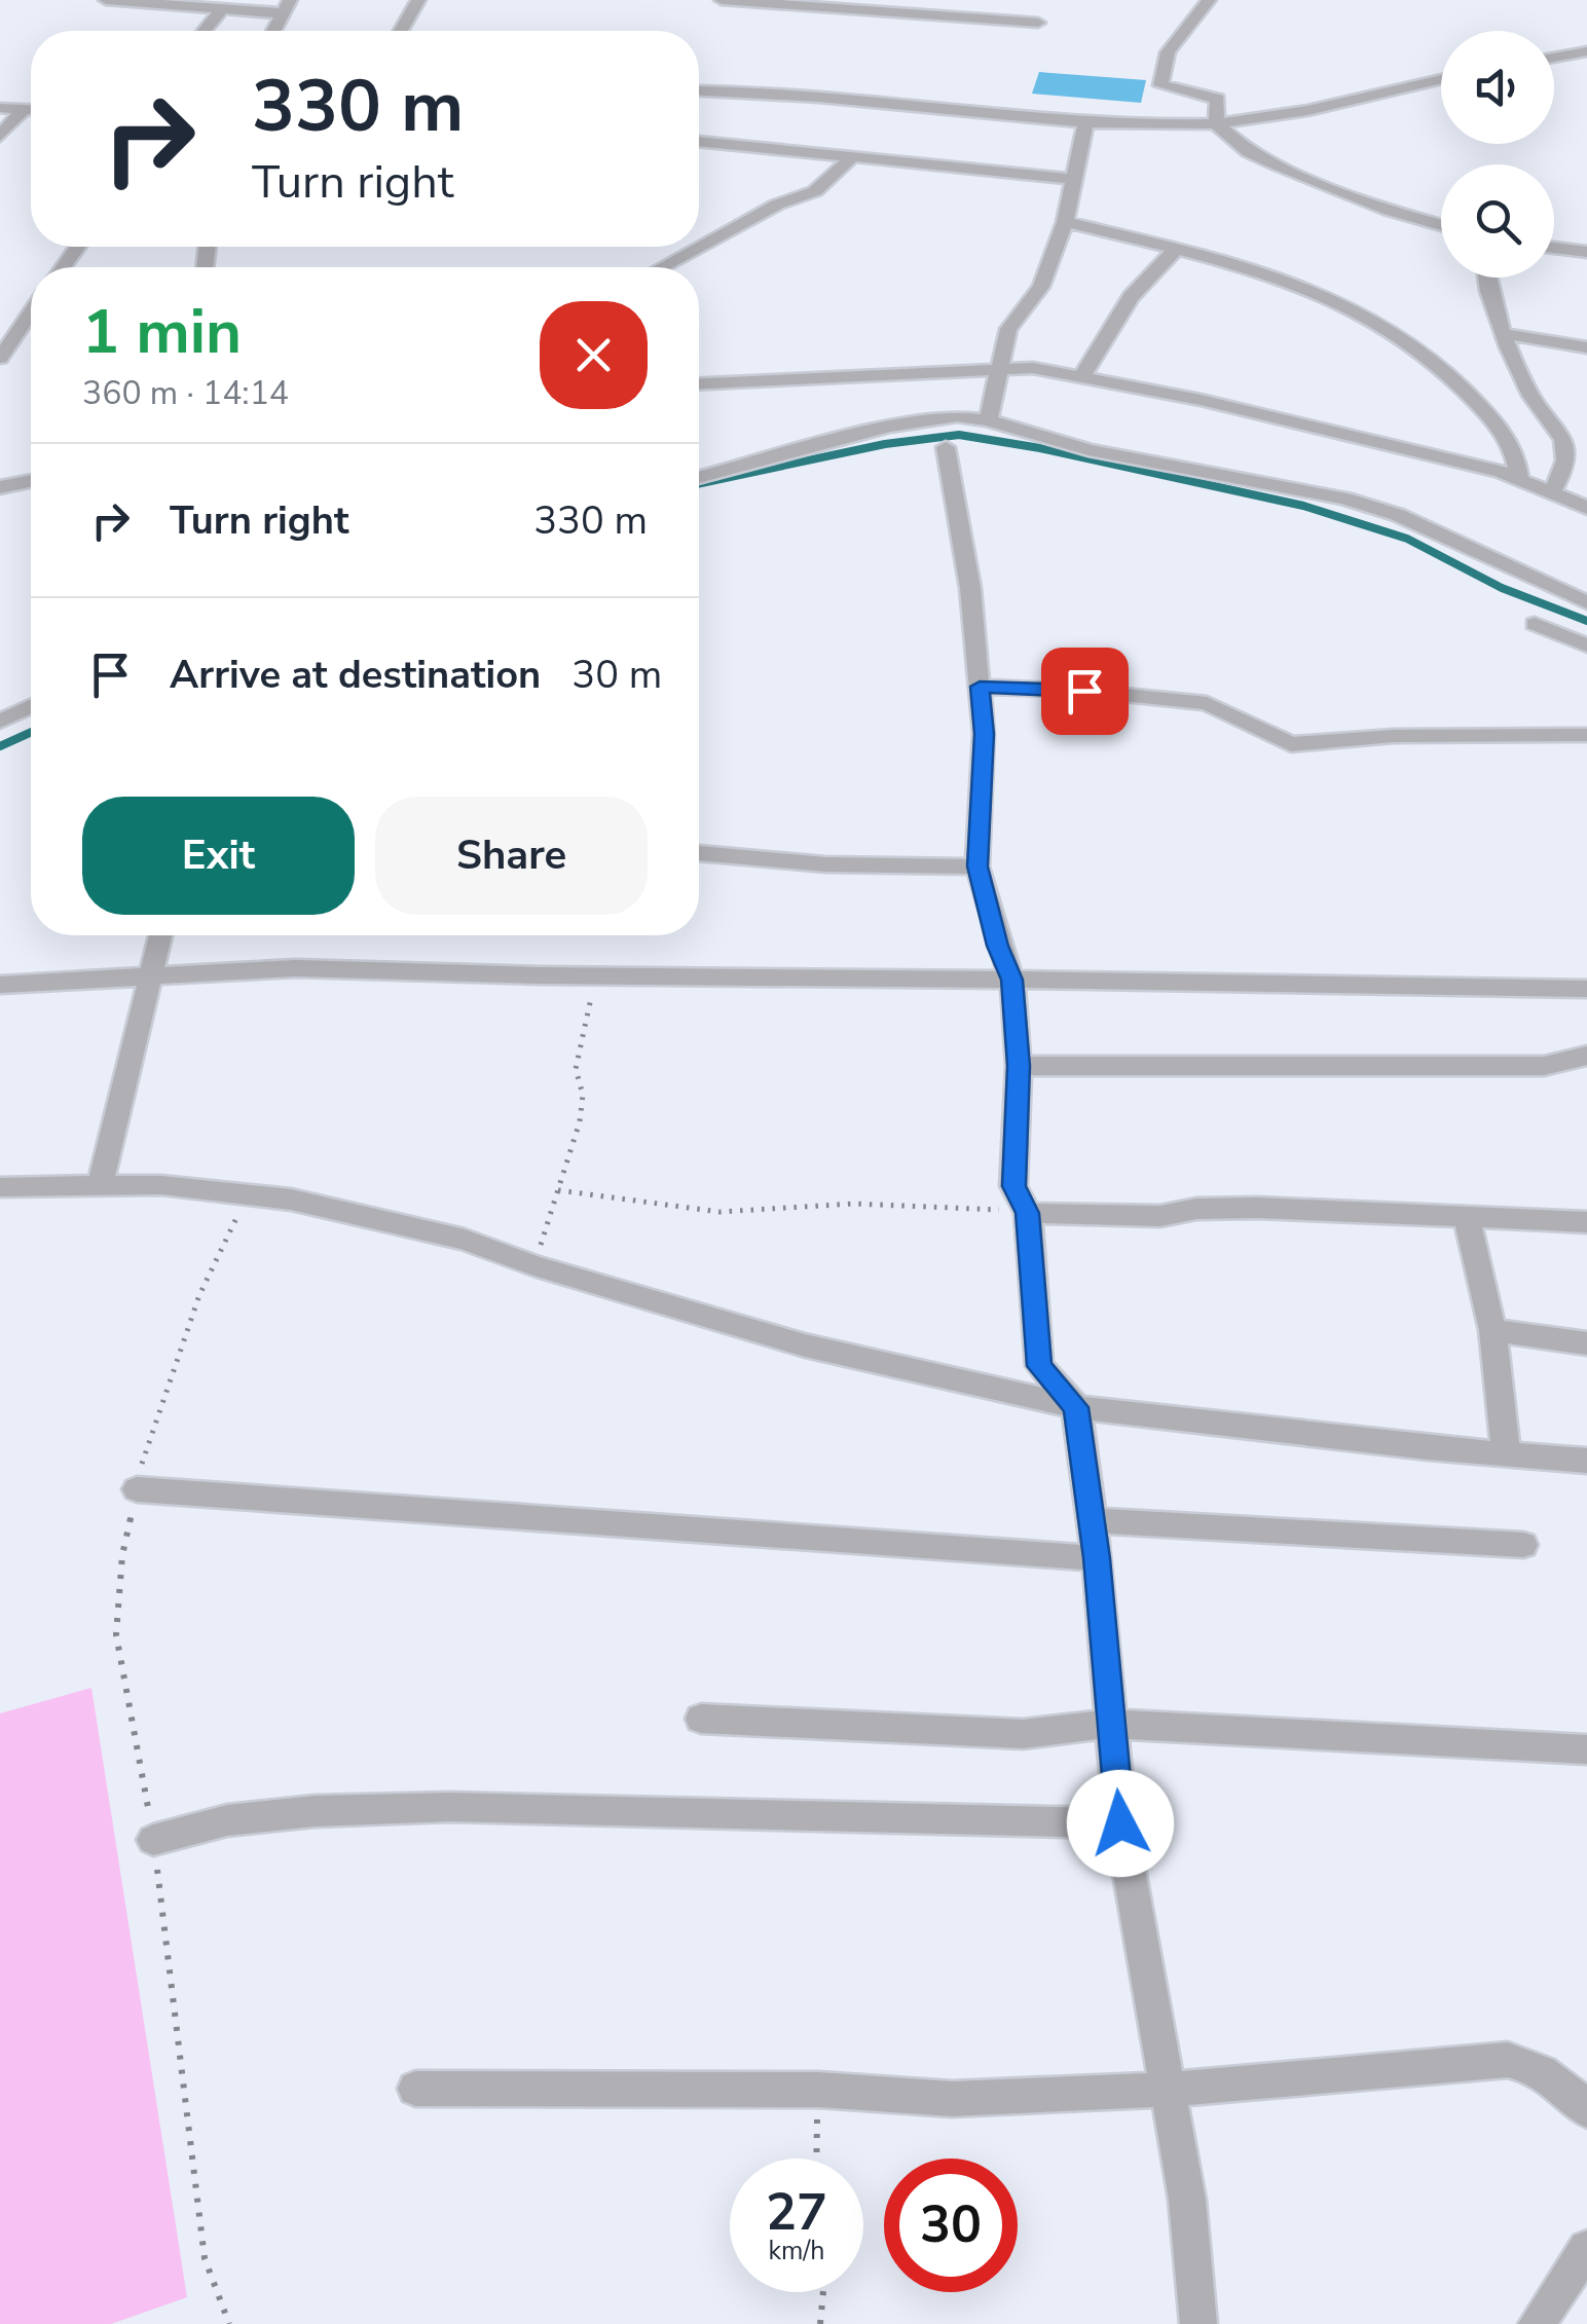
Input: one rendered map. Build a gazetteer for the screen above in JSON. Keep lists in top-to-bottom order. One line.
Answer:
{"page":{"turn":["330 m","Turn right"],"heading":["1 min","360 m · 14:14"],"list":[{"name":"Turn right","value":"330 m"},{"name":"Arrive at destination","value":"30 m"}],"buttons":["Exit","Share"],"speed":"27 km/h","limit":"30"}}
